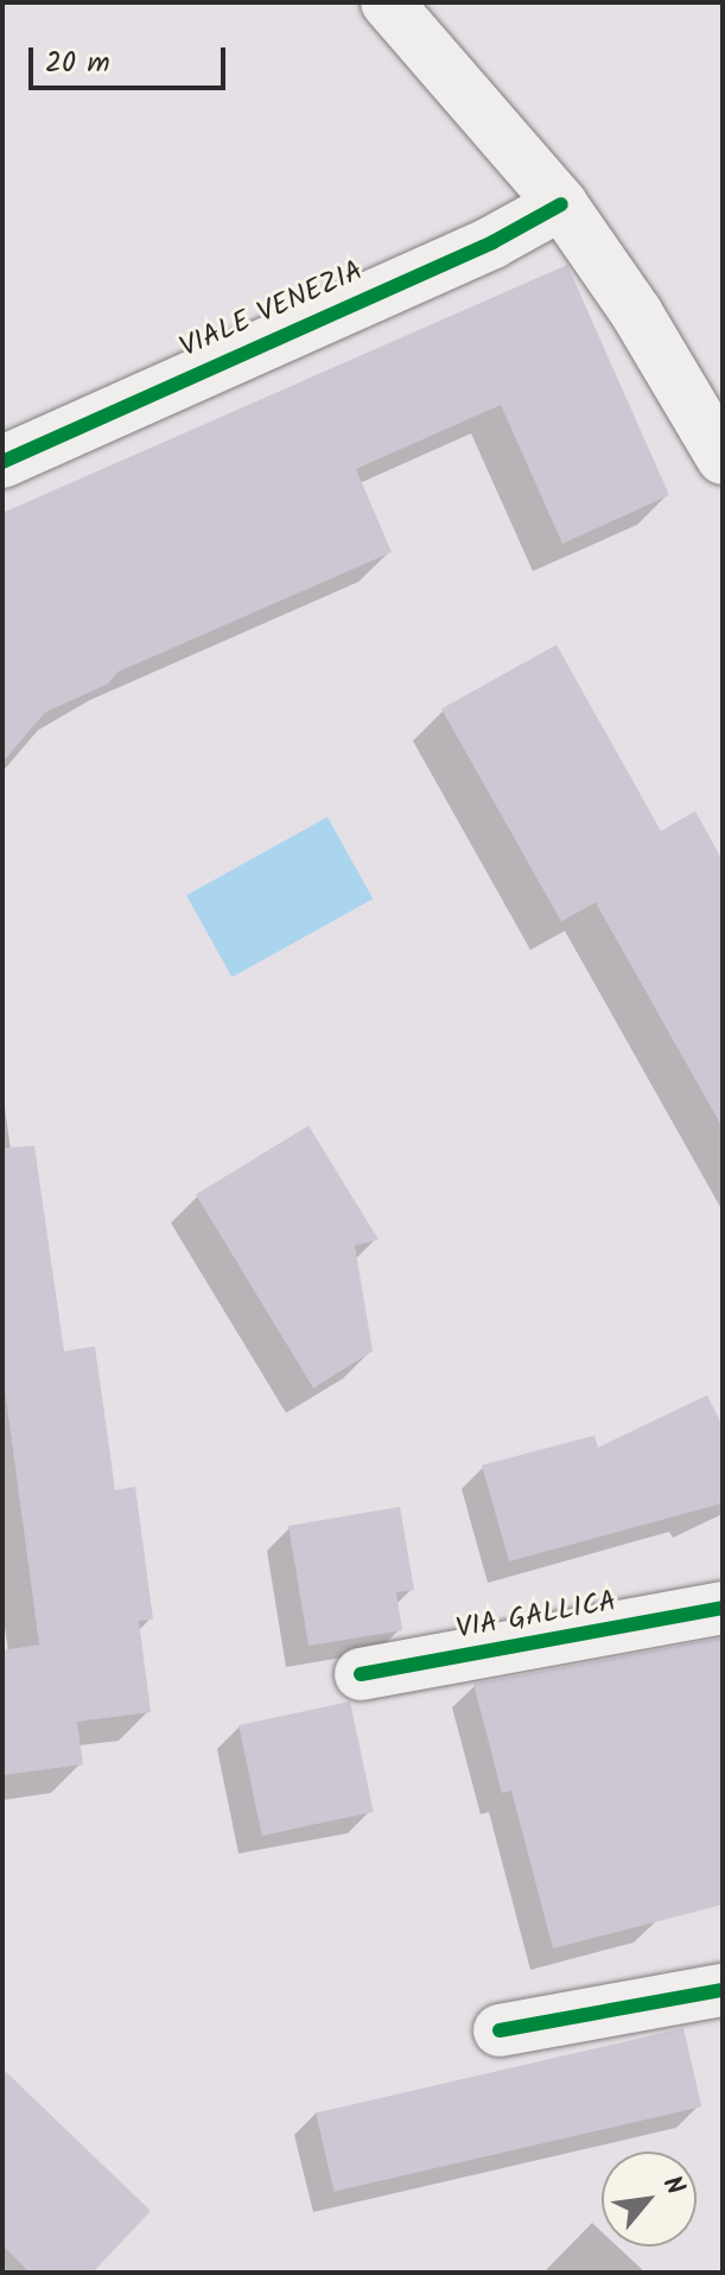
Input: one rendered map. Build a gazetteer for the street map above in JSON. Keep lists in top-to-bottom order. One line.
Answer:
{"streets":{"street":["VIALE VENEZIA","VIA GALLICA"]},"scale_bar":"20 m","north":"top right"}
